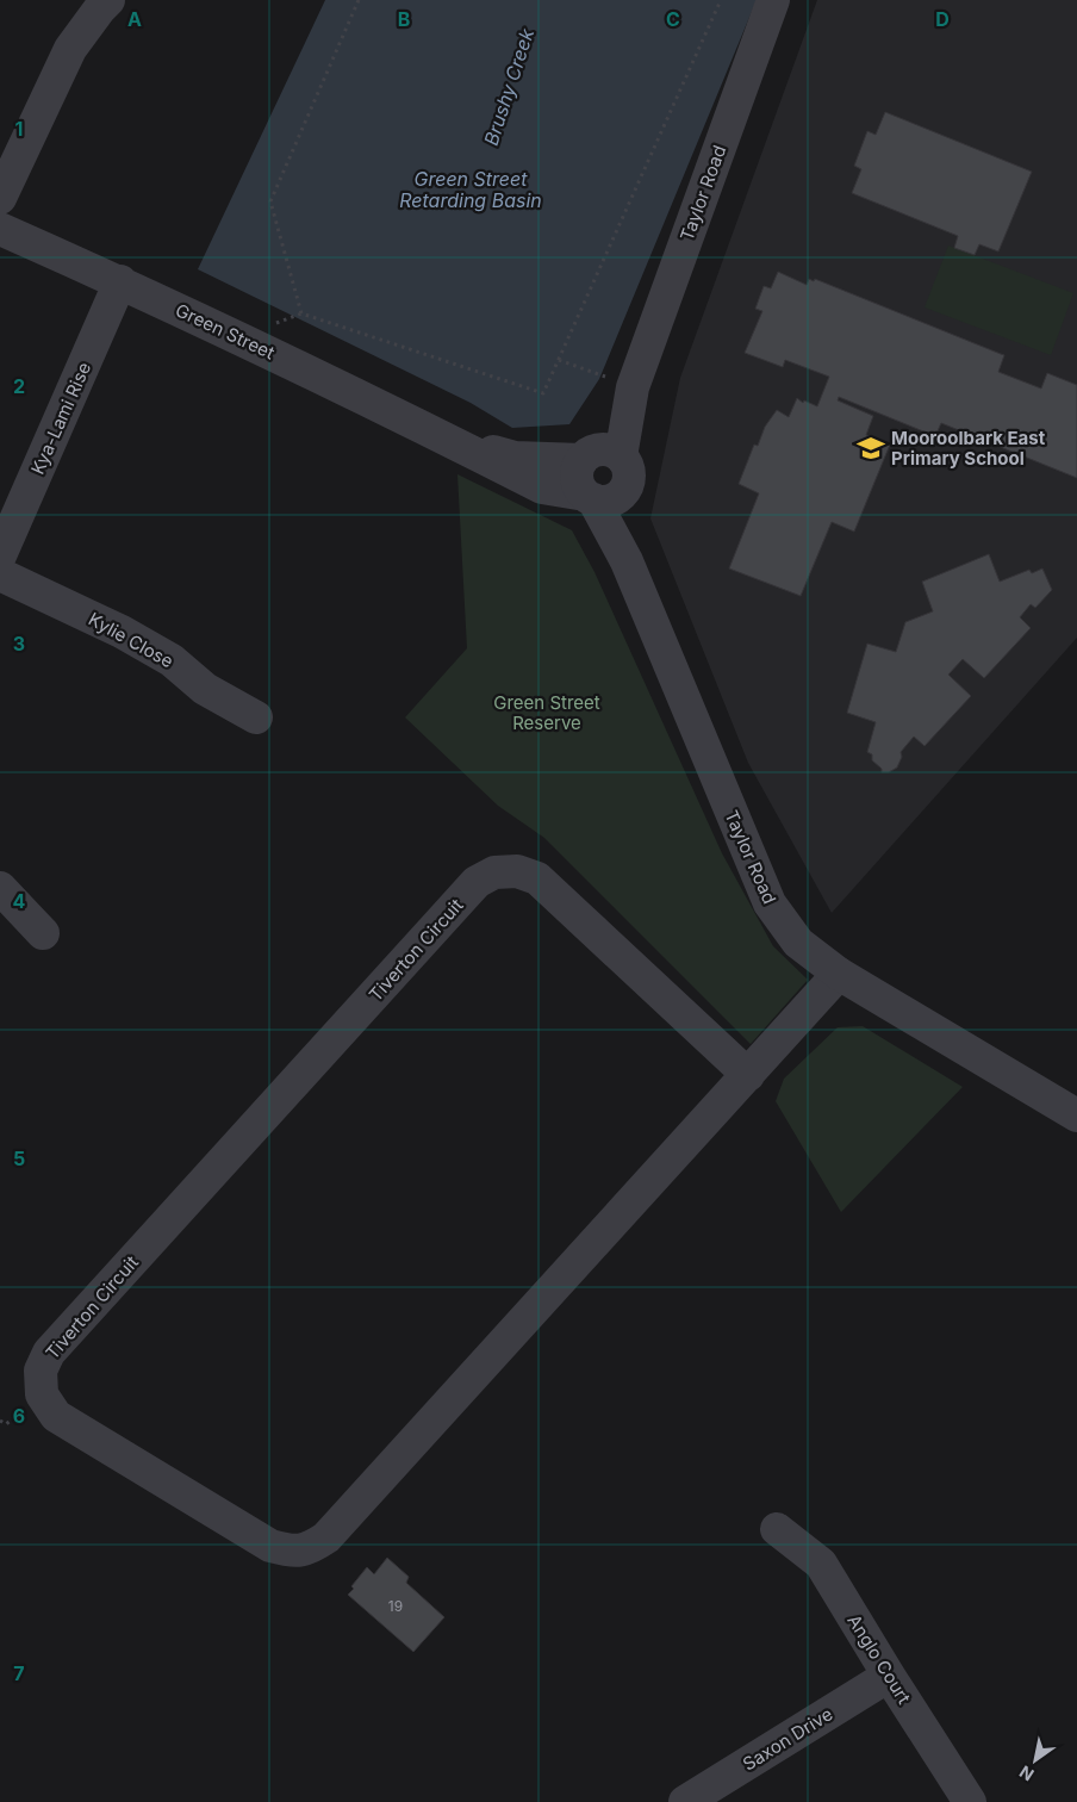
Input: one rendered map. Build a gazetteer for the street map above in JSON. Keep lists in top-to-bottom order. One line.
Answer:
{"streets":{"street":["Taylor Road","Green Street","Kya-Lami Rise","Kylie Close","Tiverton Circuit","Anglo Court","Saxon Drive"]},"crossings":[["Taylor Road","Green Street"],["Taylor Road","Tiverton Circuit"],["Green Street","Kya-Lami Rise"],["Anglo Court","Saxon Drive"]],"water":["Brushy Creek","Green Street Retarding Basin"],"parks":["Green Street Reserve"],"places":{"school or university":["Mooroolbark East Primary School"]},"house_numbers":["19"],"north":"bottom left","grid":{"columns":["A","B","C","D"],"rows":["1","2","3","4","5","6","7"]}}
